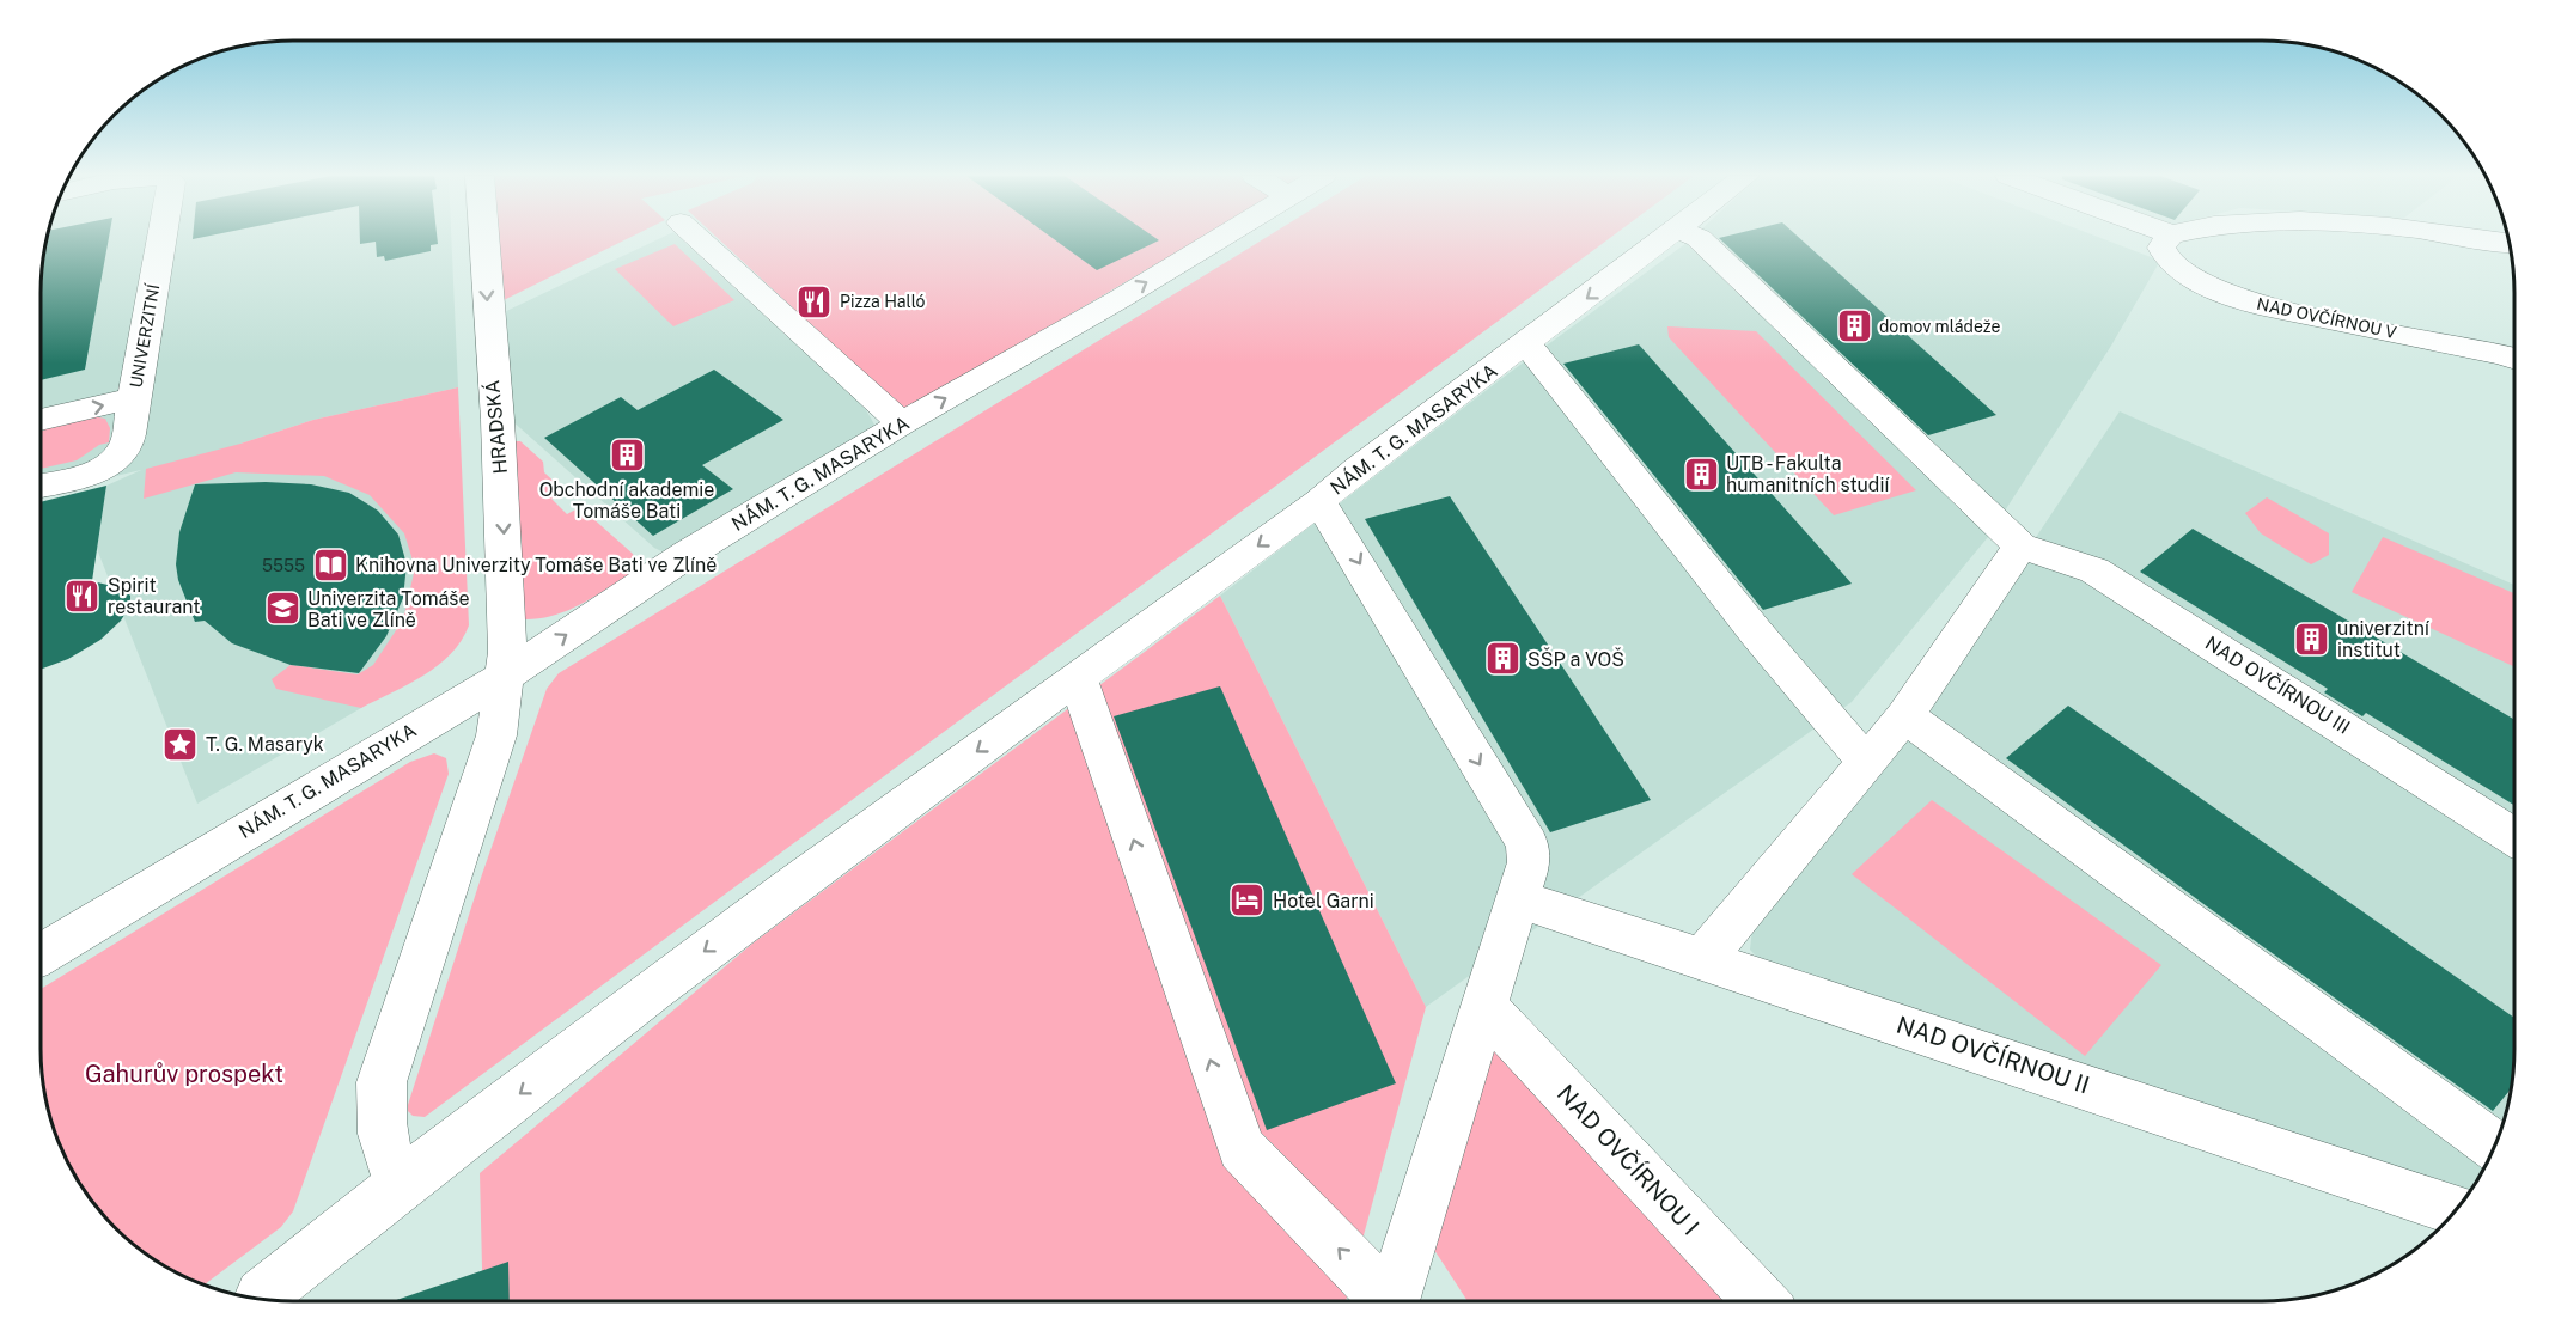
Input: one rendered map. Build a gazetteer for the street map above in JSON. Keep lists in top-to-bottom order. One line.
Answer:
{"streets":{"street":["NAD OVČÍRNOU V","UNIVERZITNÍ","HRADSKÁ","NÁM. T. G. MASARYKA","NAD OVČÍRNOU III","NAD OVČÍRNOU II","NAD OVČÍRNOU I"]},"crossings":[["HRADSKÁ","NÁM. T. G. MASARYKA"]],"one_way":["HRADSKÁ"],"parks":["Gahurův prospekt"],"places":{"restaurant":["Pizza Halló","Spirit restaurant"],"building":["domov mládeže","Obchodní akademie Tomáše Bati","UTB - Fakulta humanitních studií","univerzitní institut","SŠP a VOŠ"],"library":["Knihovna Univerzity Tomáše Bati ve Zlíně"],"school or university":["Univerzita Tomáše Bati ve Zlíně"],"place":["T. G. Masaryk"],"hotel":["Hotel Garni"]},"house_numbers":["5555"]}
